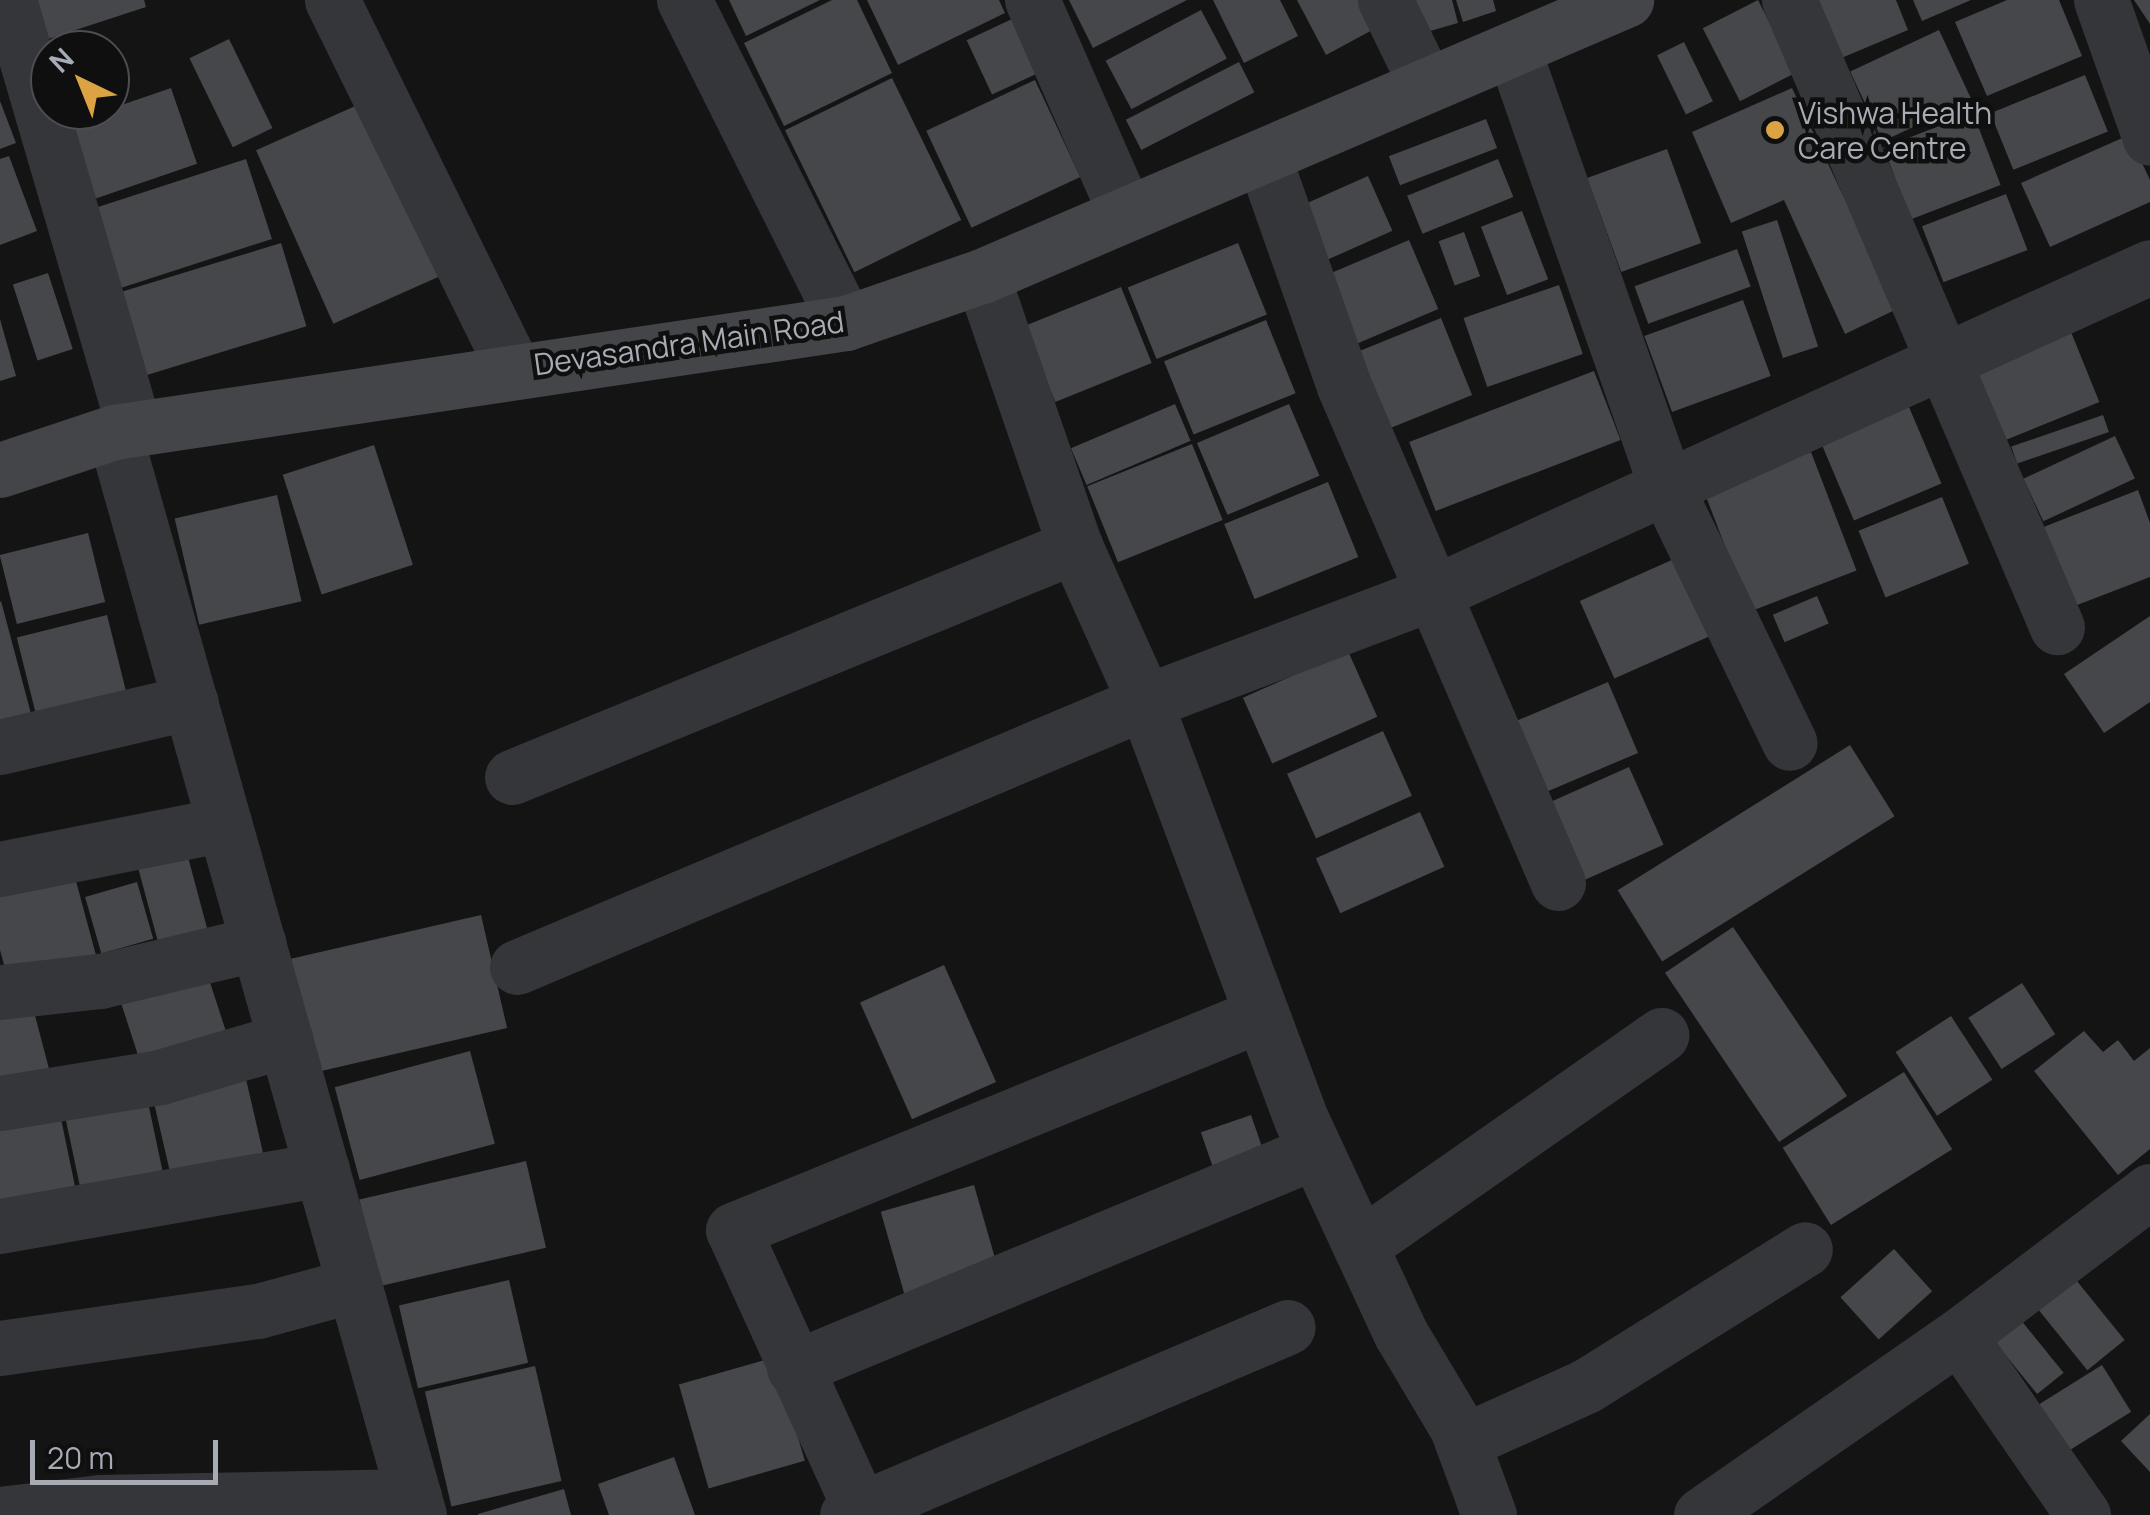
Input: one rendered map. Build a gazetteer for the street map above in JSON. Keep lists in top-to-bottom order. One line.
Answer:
{"streets":{"main road":["Devasandra Main Road"]},"places":["Vishwa Health Care Centre"],"scale_bar":"20 m","north":"top left"}
